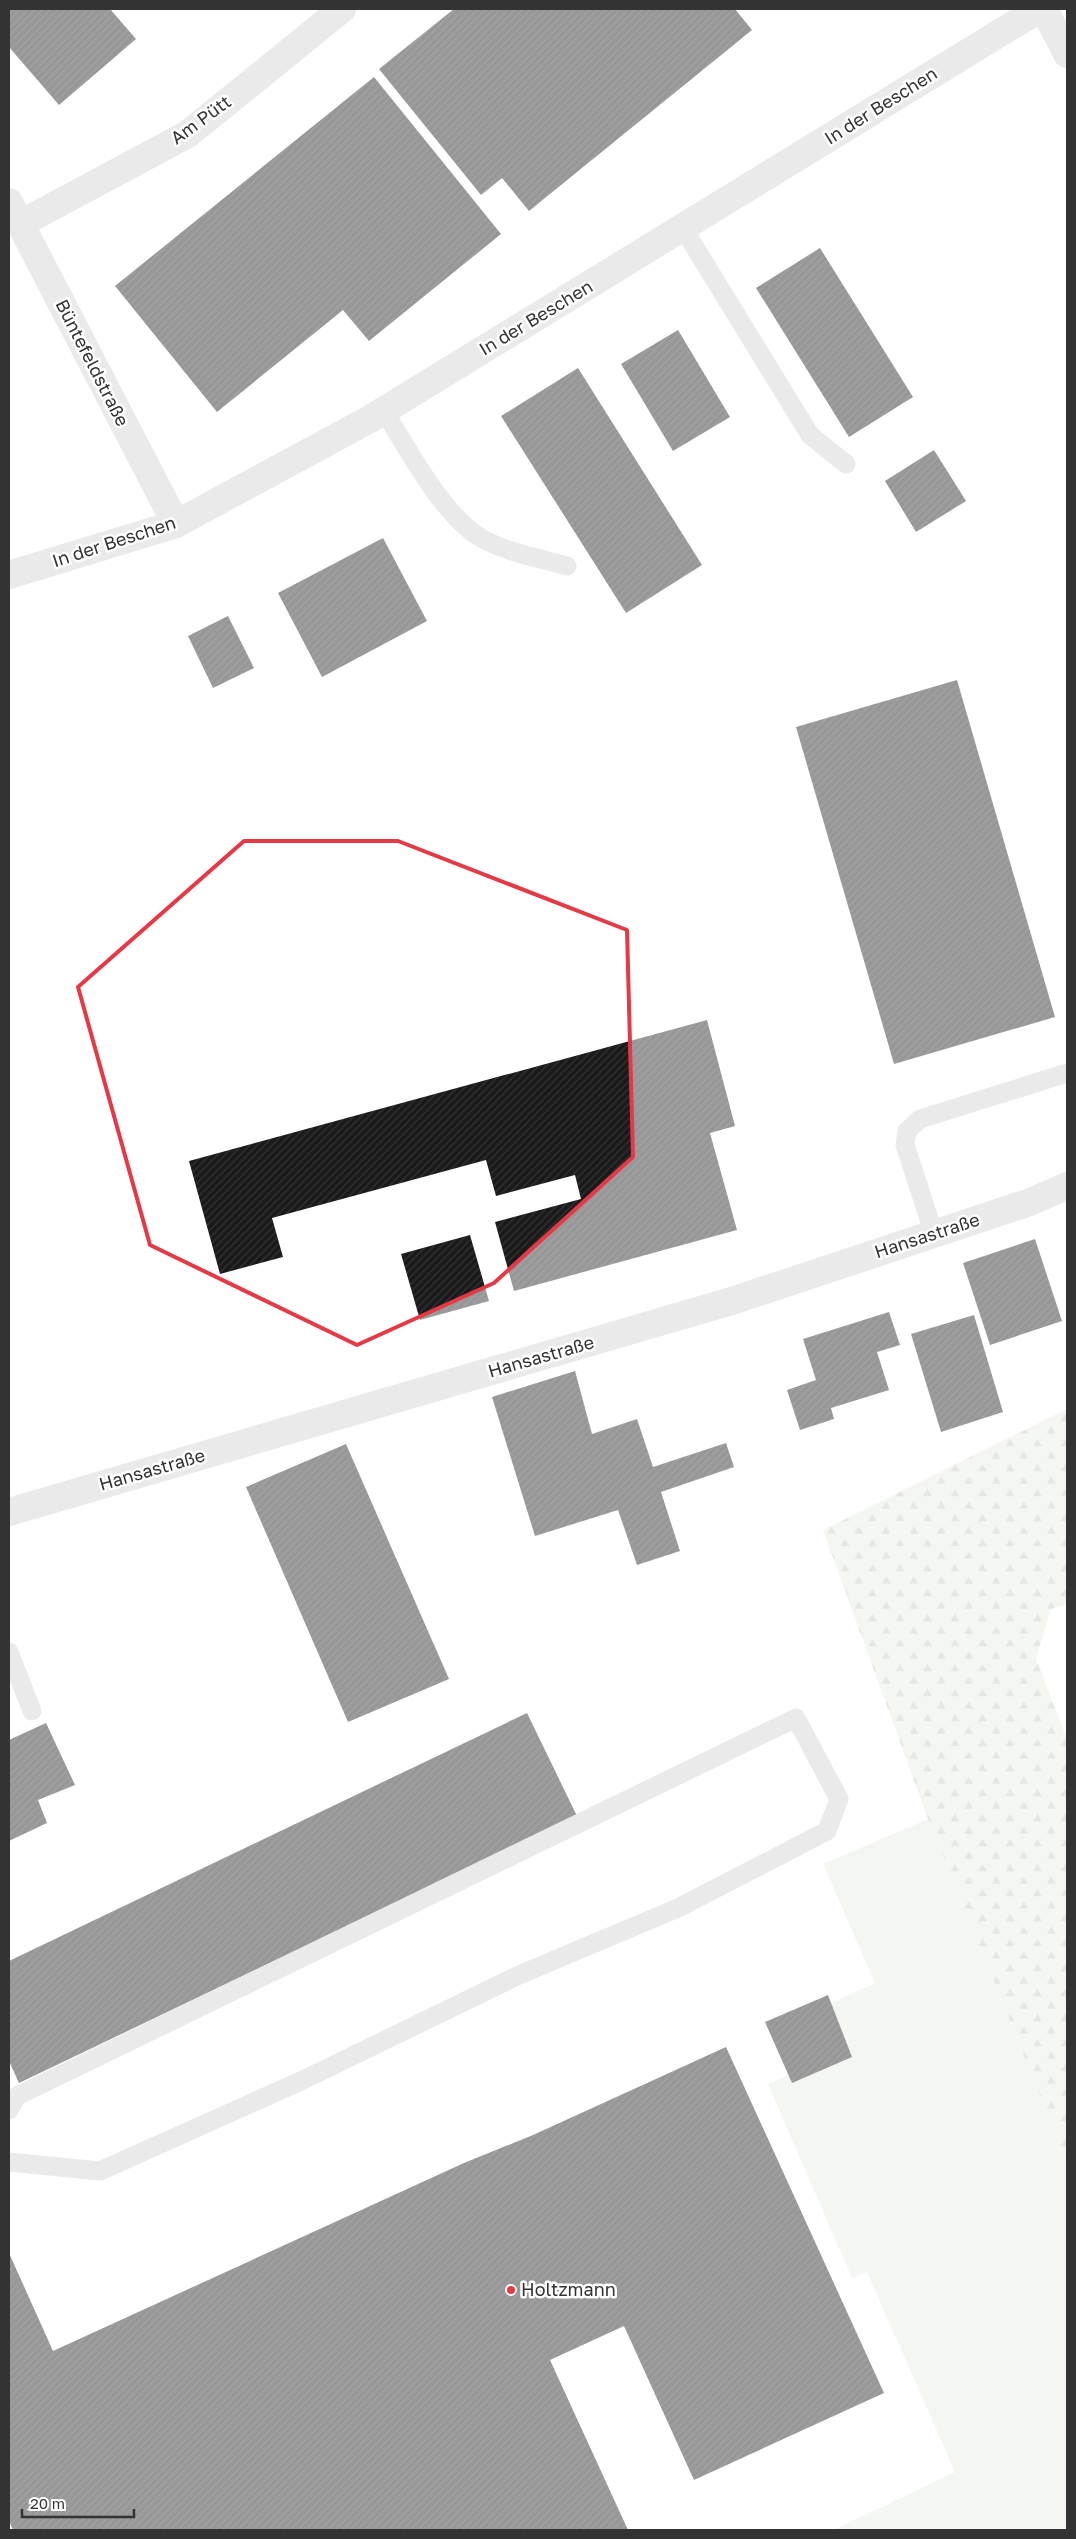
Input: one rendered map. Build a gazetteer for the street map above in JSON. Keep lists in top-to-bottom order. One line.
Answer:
{"streets":{"street":["In der Beschen","Am Pütt","Büntefeldstraße","Hansastraße"]},"crossings":[["In der Beschen","Büntefeldstraße"],["Am Pütt","Büntefeldstraße"]],"places":["Holtzmann"],"scale_bar":"20 m"}
